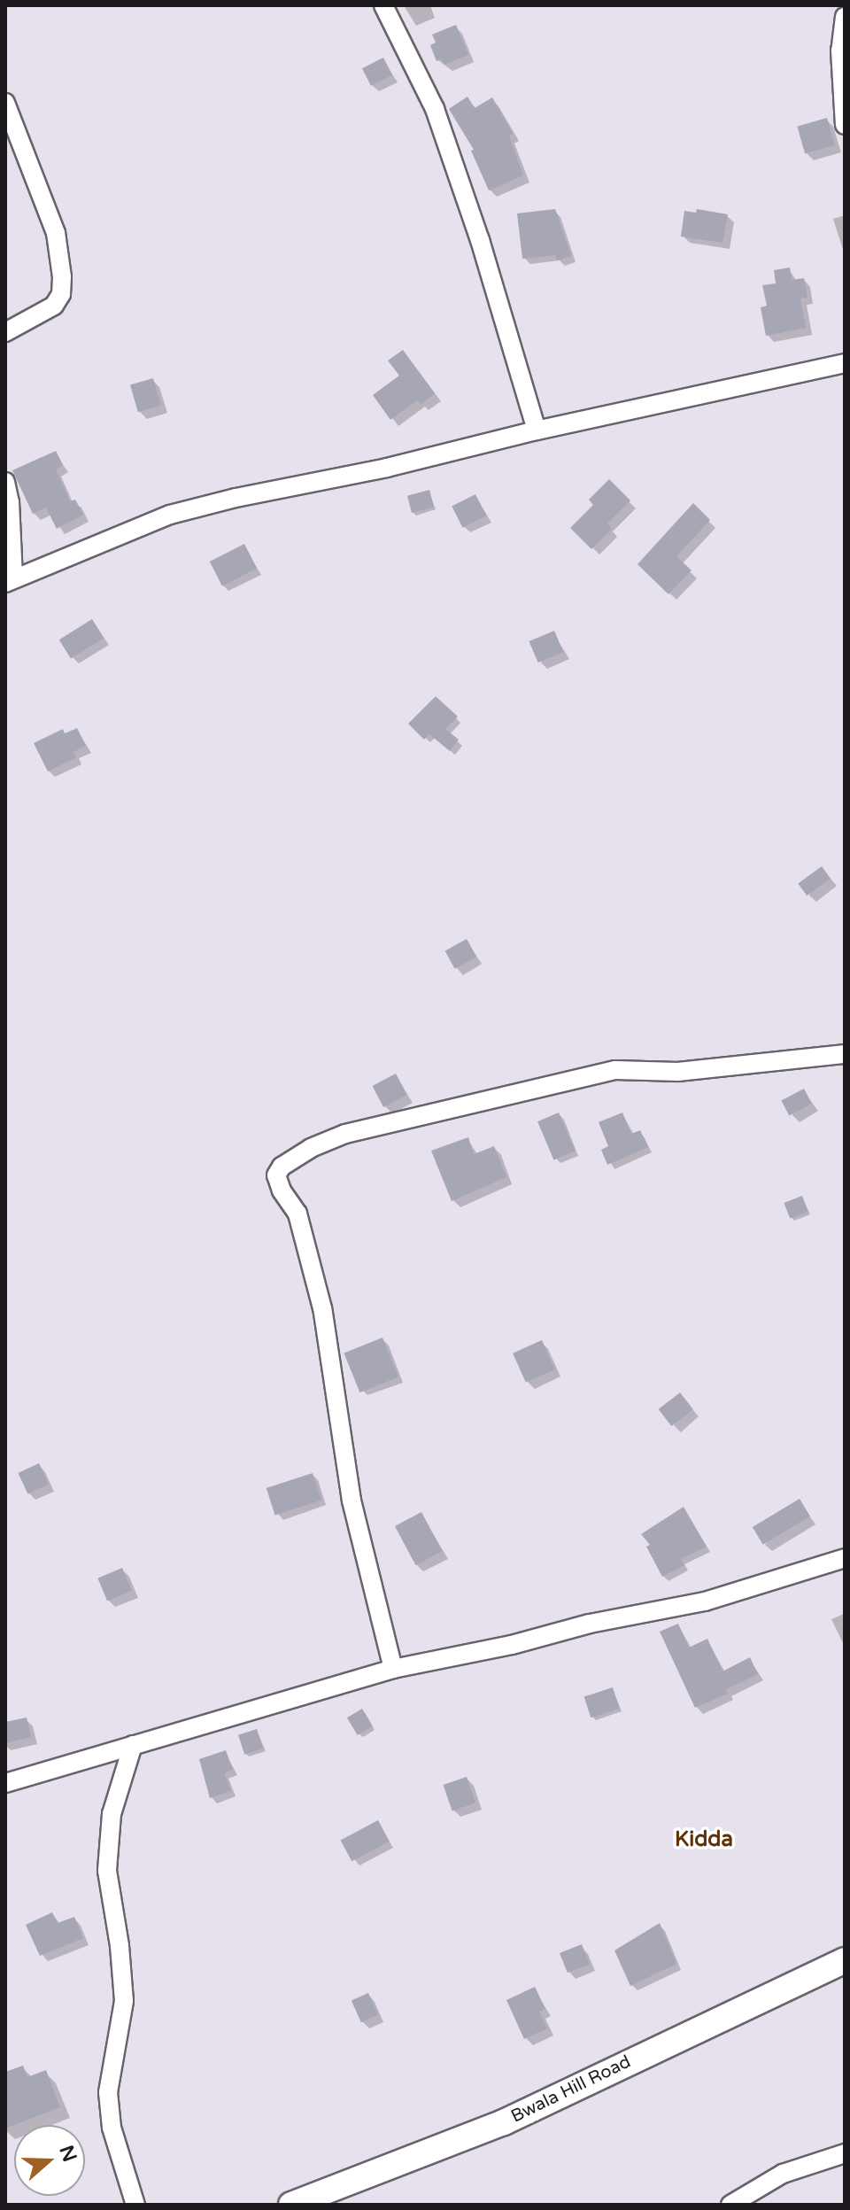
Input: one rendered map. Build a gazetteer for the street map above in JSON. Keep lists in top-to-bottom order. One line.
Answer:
{"streets":{"street":["Bwala Hill Road"]},"districts":["Kidda"],"north":"right"}
